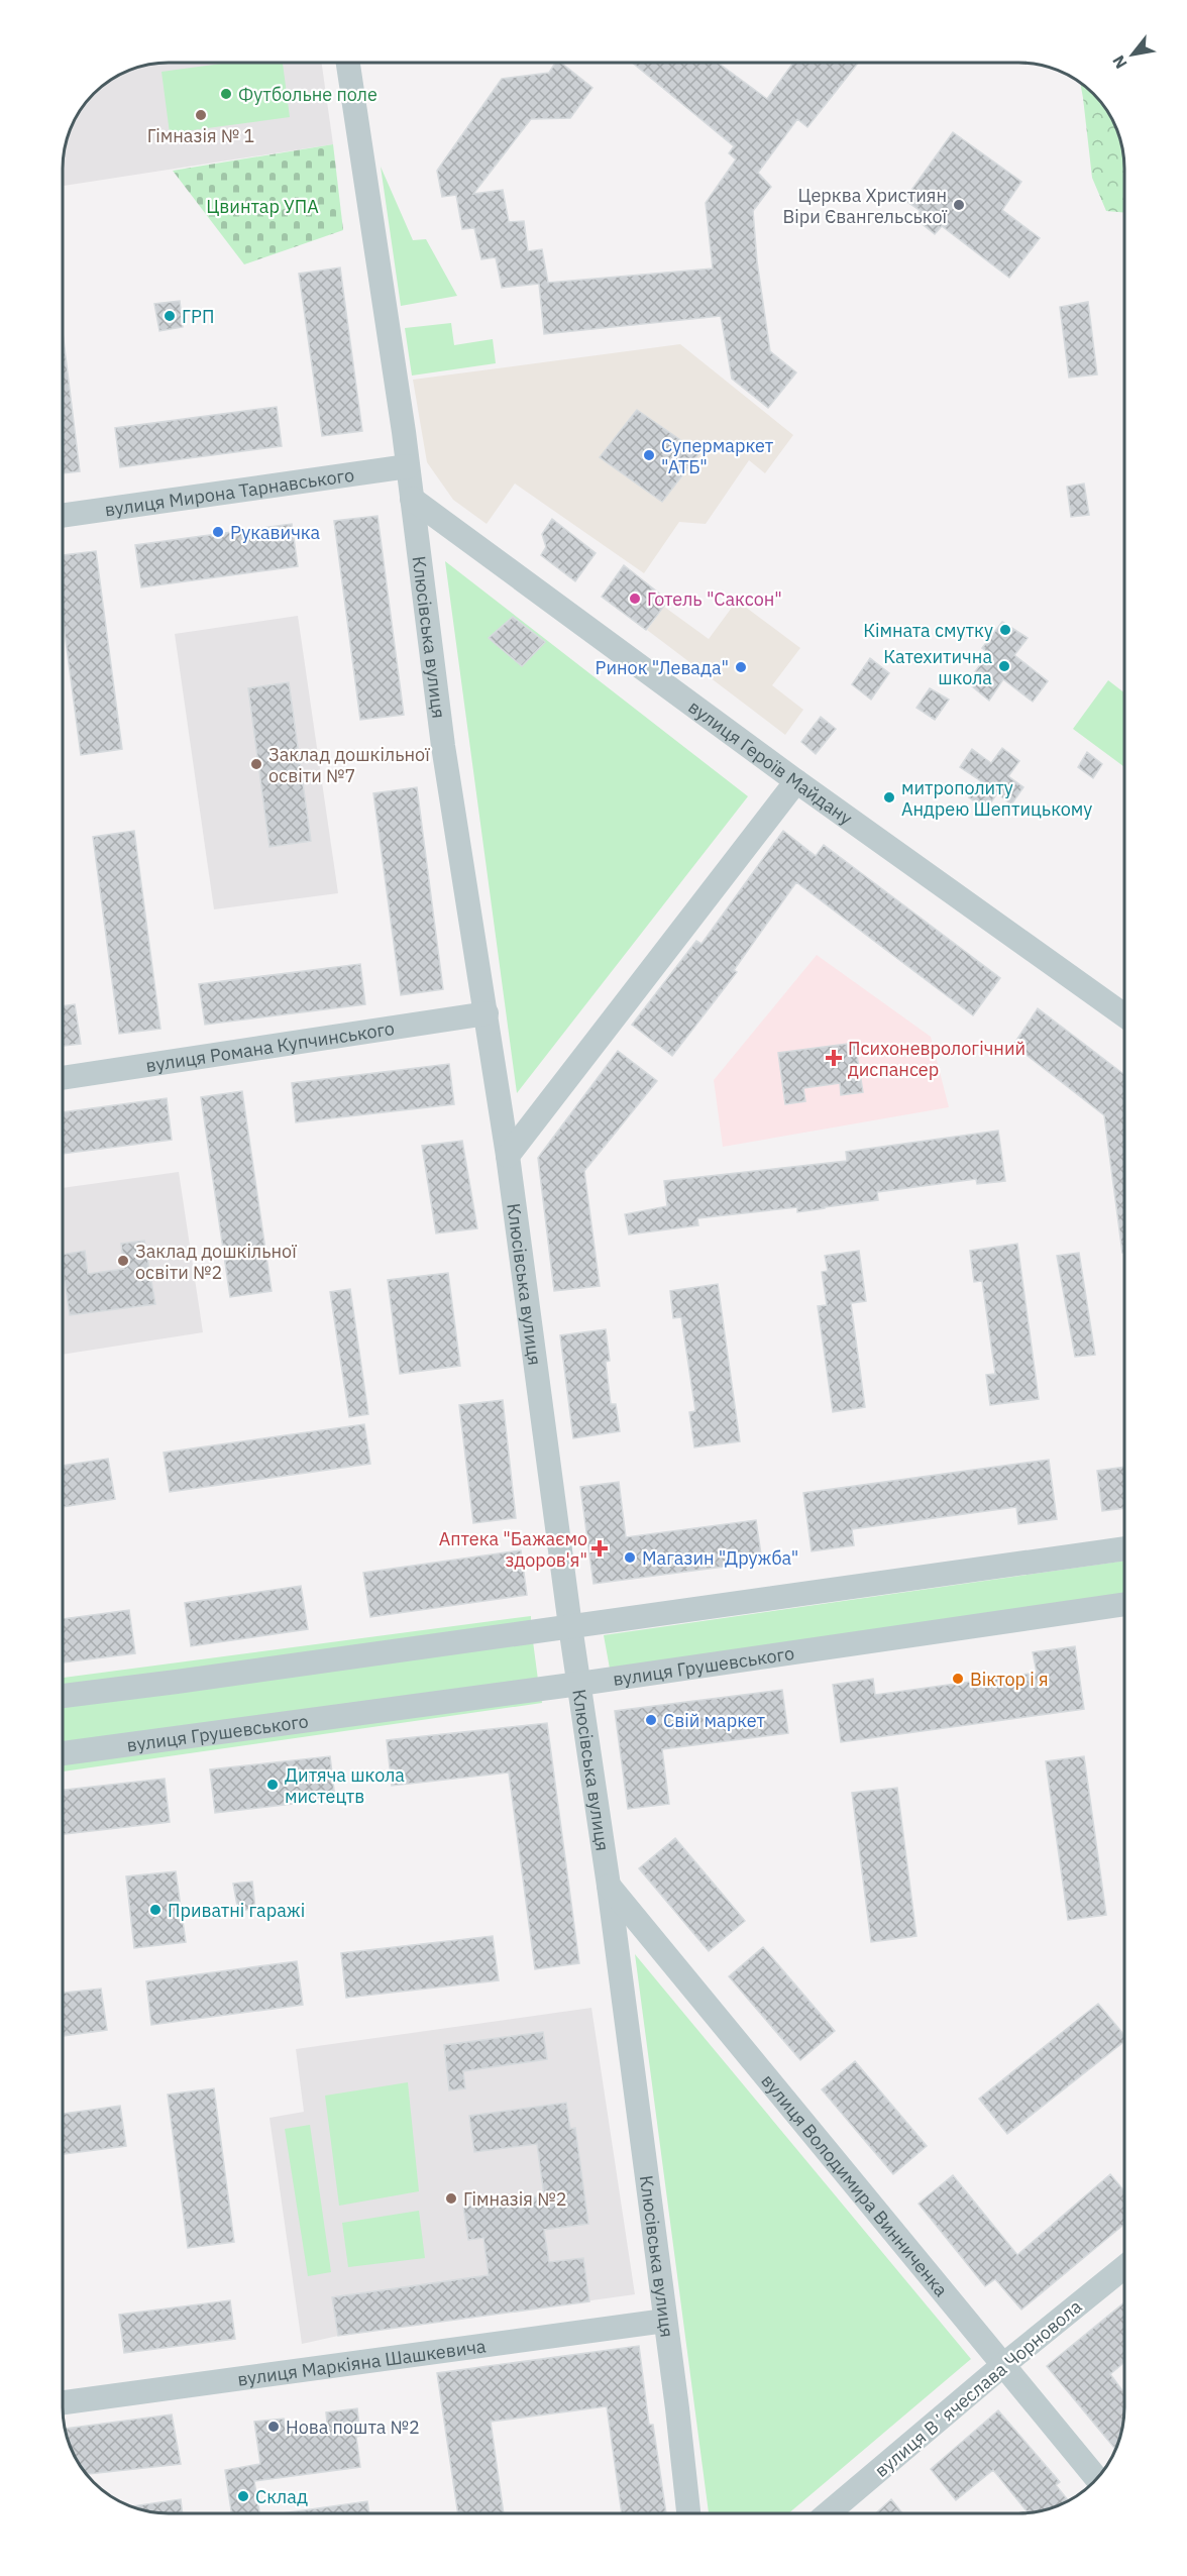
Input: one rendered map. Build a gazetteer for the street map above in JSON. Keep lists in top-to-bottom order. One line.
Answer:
{"streets":{"street":["вулиця Мирона Тарнавського","Клюсівська вулиця","вулиця Героїв Майдану","вулиця Романа Купчинського","вулиця Грушевського","вулиця Володимира Винниченка","вулиця Маркіяна Шашкевича","вулиця Вʼячеслава Чорновола"]},"crossings":[["вулиця Мирона Тарнавського","Клюсівська вулиця"],["Клюсівська вулиця","вулиця Героїв Майдану"],["Клюсівська вулиця","вулиця Романа Купчинського"],["Клюсівська вулиця","вулиця Грушевського"],["Клюсівська вулиця","вулиця Володимира Винниченка"],["Клюсівська вулиця","вулиця Маркіяна Шашкевича"],["вулиця Володимира Винниченка","вулиця Вʼячеслава Чорновола"]],"parks":["Цвинтар УПА"],"places":{"other":["Футбольне поле","Гімназія № 1","Церква Християн Віри Євангельської","ГРП","Супермаркет \"АТБ\"","Рукавичка","Готель \"Саксон\"","Кімната смутку","Катехитична школа","Ринок \"Левада\"","Заклад дошкільної освіти №7","митрополиту Андрею Шептицькому","Заклад дошкільної освіти №2","Магазин \"Дружба\"","Віктор і я","Свiй маркет","Дитяча школа мистецтв","Приватні гаражі","Гімназія №2","Нова пошта №2","Склад"],"health":["Психоневрологічний диспансер","Аптека \"Бажаємо здоров'я\""]},"north":"bottom left"}
